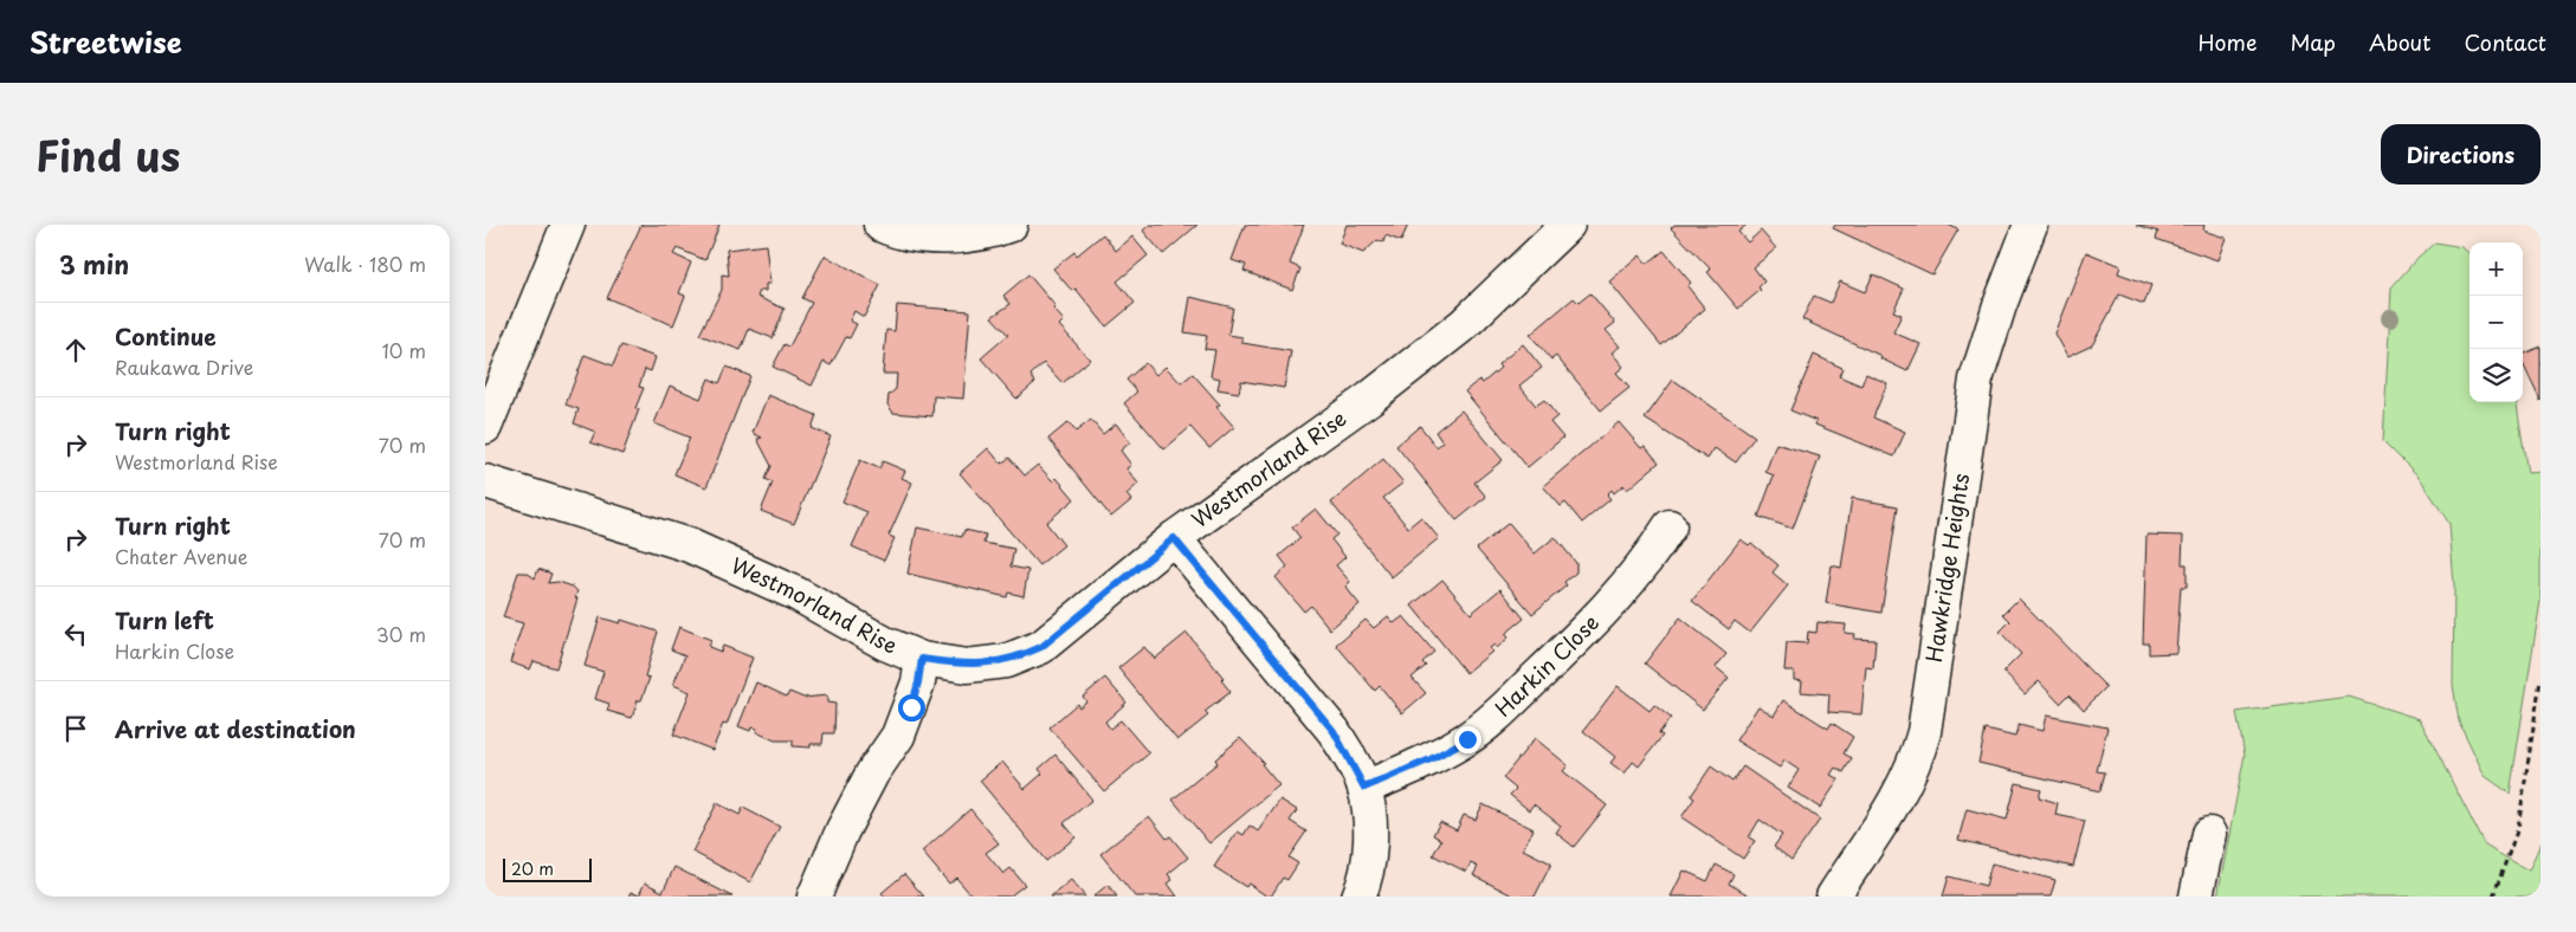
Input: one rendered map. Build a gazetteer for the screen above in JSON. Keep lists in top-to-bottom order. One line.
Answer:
{"streets":{"street":["Westmorland Rise","Hawkridge Heights","Harkin Close"]},"scale_bar":"20 m","page":{"header":"Streetwise","nav":["Home","Map","About","Contact"],"title":"Find us","buttons":"Directions","heading":["3 min","Walk · 180 m"],"map_buttons":["+","−"],"list":[["Continue","Raukawa Drive","10 m"],["Turn right","Westmorland Rise","70 m"],["Turn right","Chater Avenue","70 m"],["Turn left","Harkin Close","30 m"],"Arrive at destination"],"scale":"20 m"}}
